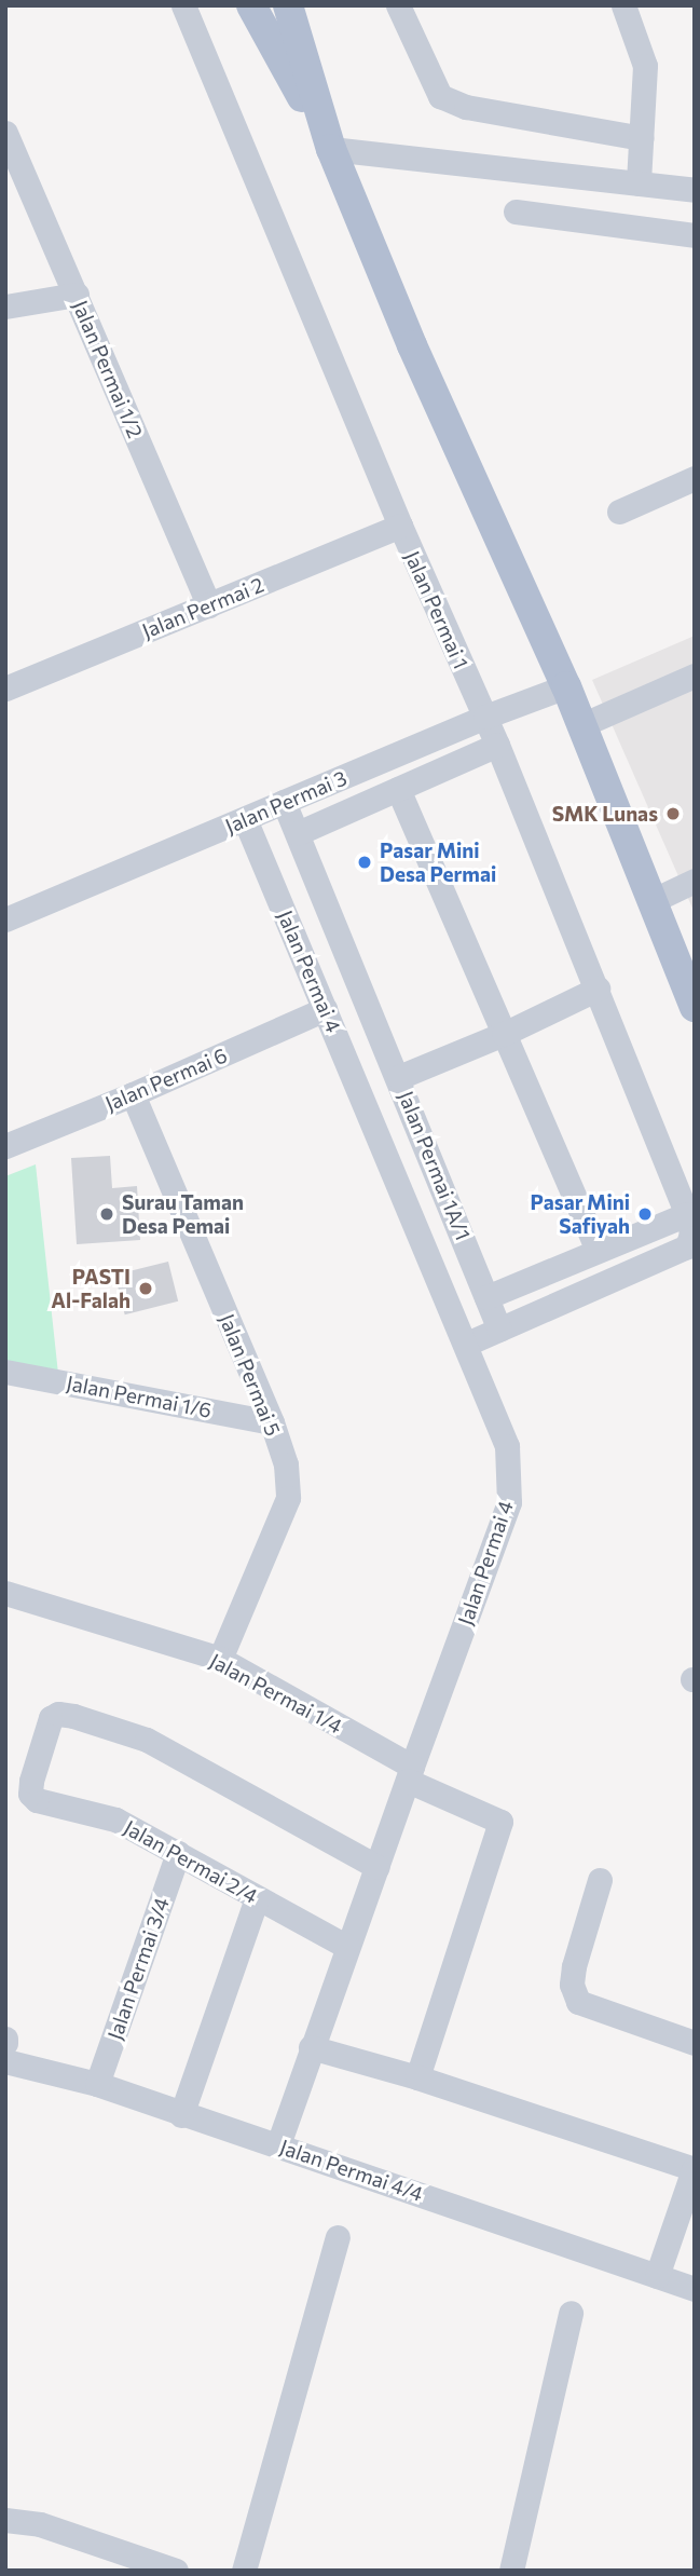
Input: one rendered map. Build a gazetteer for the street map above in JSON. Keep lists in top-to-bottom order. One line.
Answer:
{"streets":{"street":["Jalan Permai 1/2","Jalan Permai 2","Jalan Permai 1","Jalan Permai 3","Jalan Permai 4","Jalan Permai 6","Jalan Permai 1A/1","Jalan Permai 5","Jalan Permai 1/6","Jalan Permai 1/4","Jalan Permai 2/4","Jalan Permai 3/4","Jalan Permai 4/4"]},"crossings":[["Jalan Permai 1/2","Jalan Permai 2"],["Jalan Permai 2","Jalan Permai 1"],["Jalan Permai 1","Jalan Permai 3"],["Jalan Permai 3","Jalan Permai 4"],["Jalan Permai 3","Jalan Permai 1A/1"],["Jalan Permai 4","Jalan Permai 6"],["Jalan Permai 4","Jalan Permai 1/4"],["Jalan Permai 4","Jalan Permai 2/4"],["Jalan Permai 4","Jalan Permai 4/4"],["Jalan Permai 6","Jalan Permai 5"],["Jalan Permai 5","Jalan Permai 1/6"],["Jalan Permai 5","Jalan Permai 1/4"],["Jalan Permai 2/4","Jalan Permai 3/4"],["Jalan Permai 3/4","Jalan Permai 4/4"]],"places":["SMK Lunas","Pasar Mini Desa Permai","Surau Taman Desa Pemai","Pasar Mini Safiyah","PASTI Al-Falah"]}
